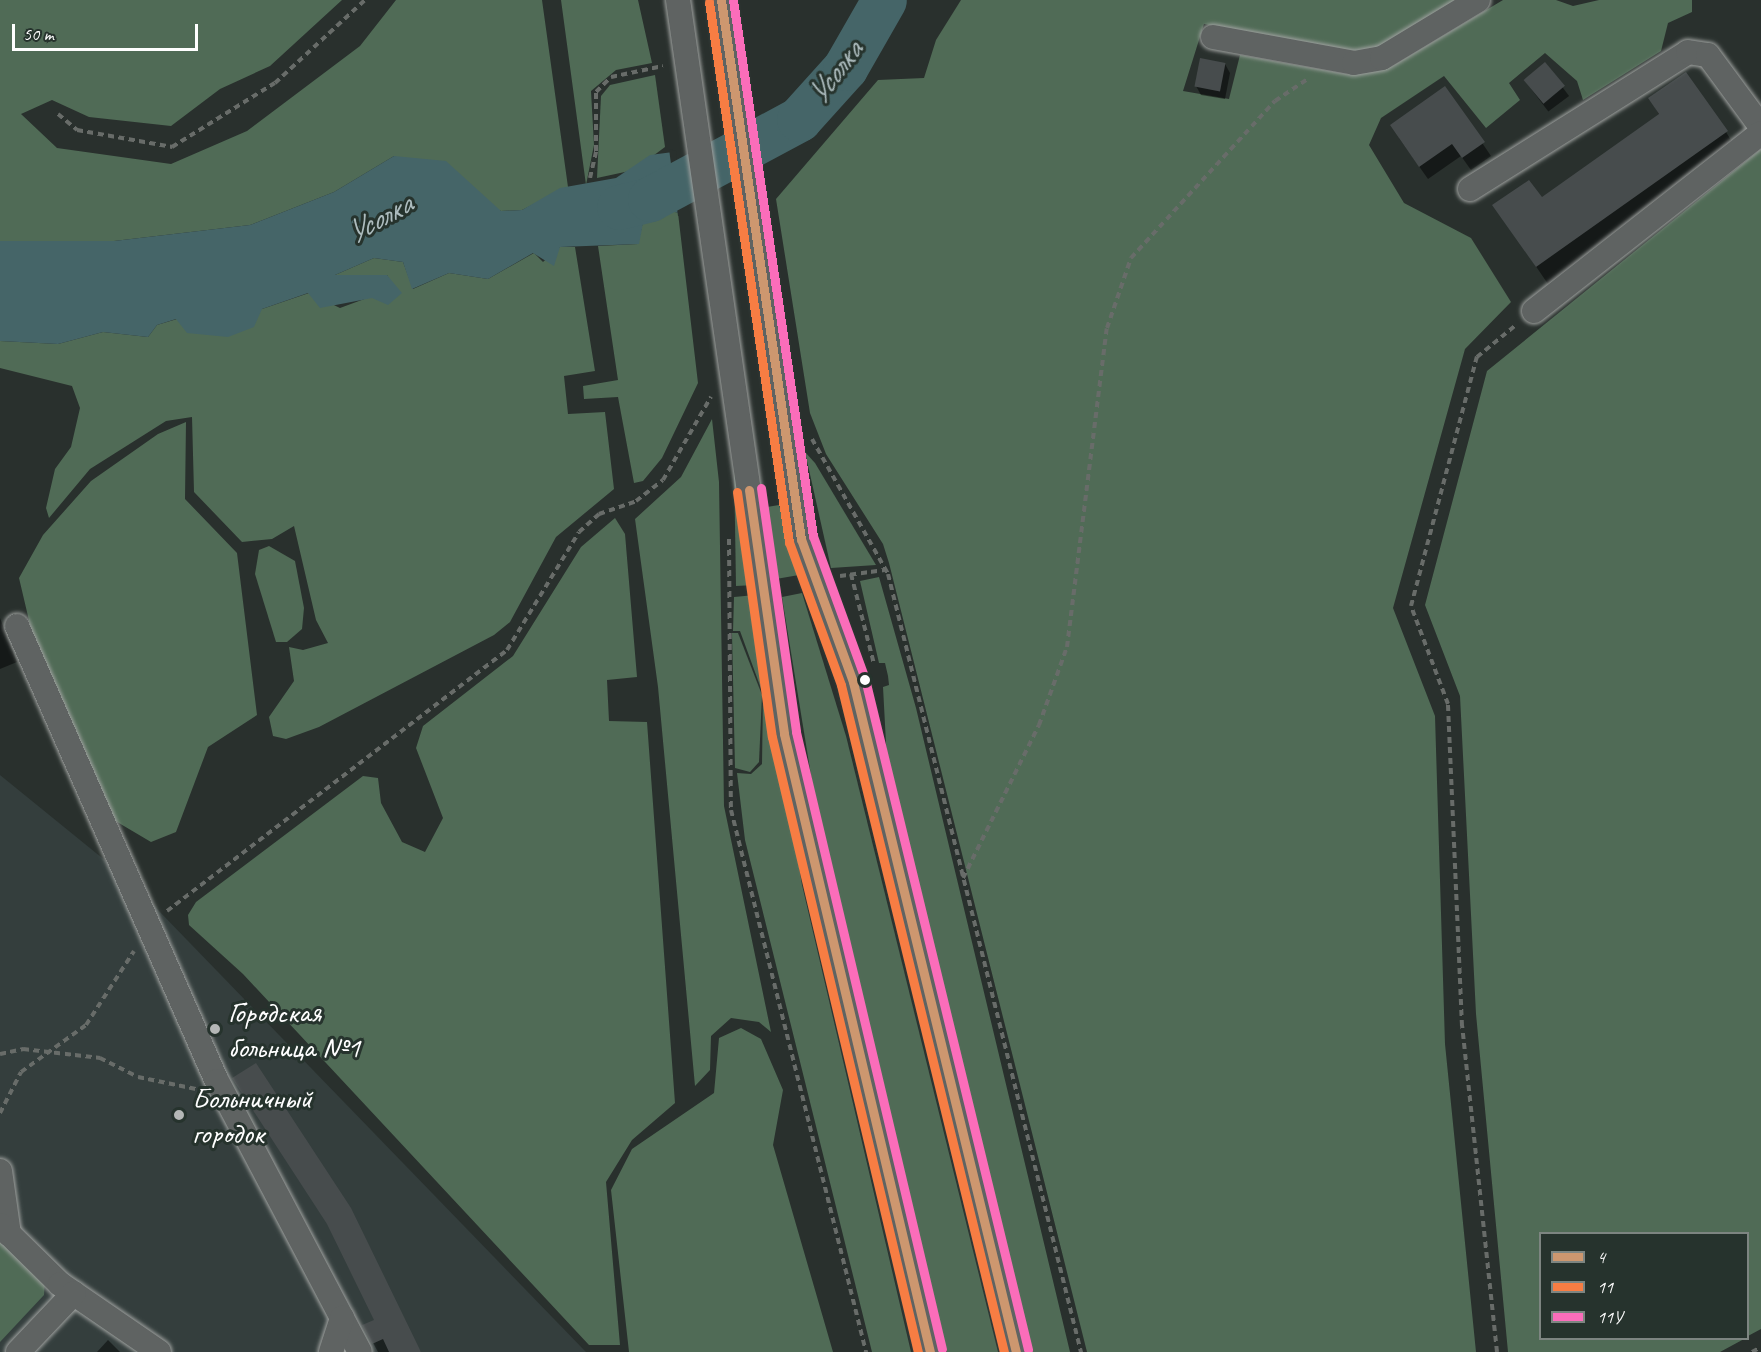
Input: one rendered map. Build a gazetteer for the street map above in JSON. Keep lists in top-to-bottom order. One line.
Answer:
{"water":["Усолка"],"places":["Городская больница №1","Больничный городок"],"lines":["transit line 4","transit line 11У","transit line 11"],"legend":["4","11","11У"],"scale_bar":"50 m"}
